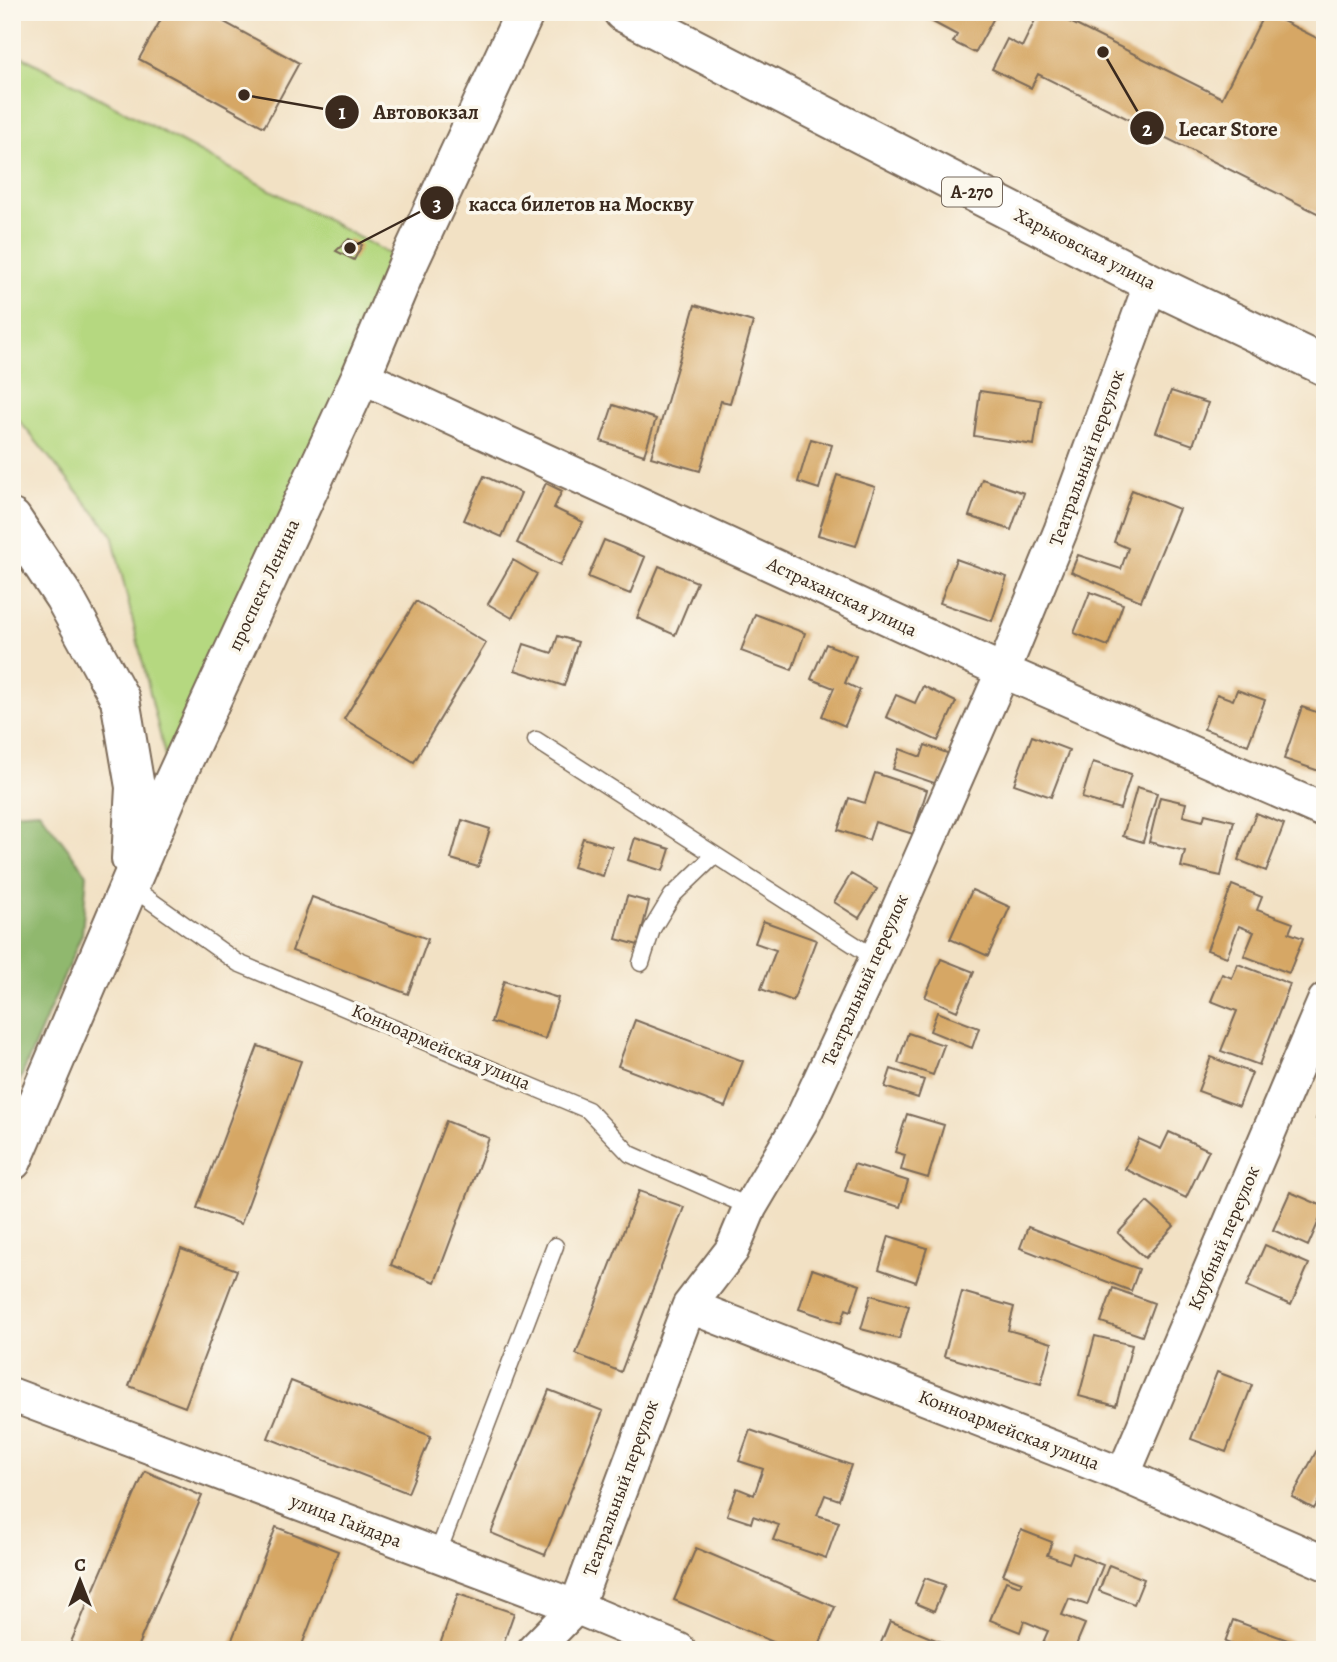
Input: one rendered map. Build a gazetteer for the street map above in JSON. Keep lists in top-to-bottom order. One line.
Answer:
{"streets":{"main road":["А-270","Харьковская улица","проспект Ленина"],"street":["Театральный переулок","Астраханская улица","Конноармейская улица","Клубный переулок","улица Гайдара"]},"crossings":[["Харьковская улица","Театральный переулок"],["Театральный переулок","Астраханская улица"],["Театральный переулок","Конноармейская улица"],["Театральный переулок","улица Гайдара"],["проспект Ленина","Астраханская улица"],["проспект Ленина","Конноармейская улица"],["Конноармейская улица","Клубный переулок"]],"places":["Lecar Store","Автовокзал","касса билетов на Москву"],"north":"top"}
